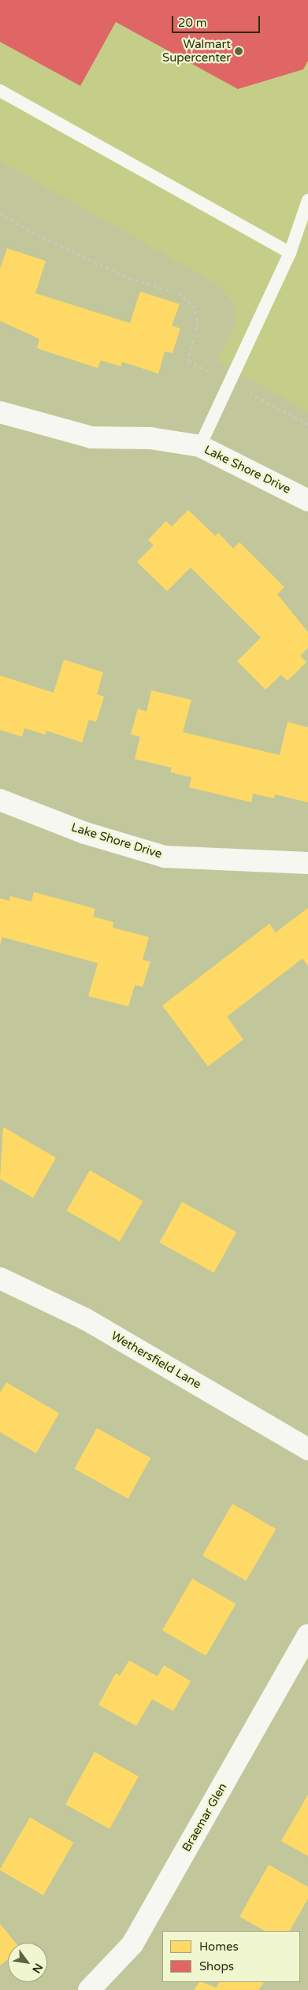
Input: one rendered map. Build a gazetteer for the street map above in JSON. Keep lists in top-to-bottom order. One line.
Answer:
{"streets":{"street":["Lake Shore Drive","Wethersfield Lane","Braemar Glen"]},"places":["Walmart Supercenter"],"legend":["Homes","Shops"],"scale_bar":"20 m","north":"bottom right"}
